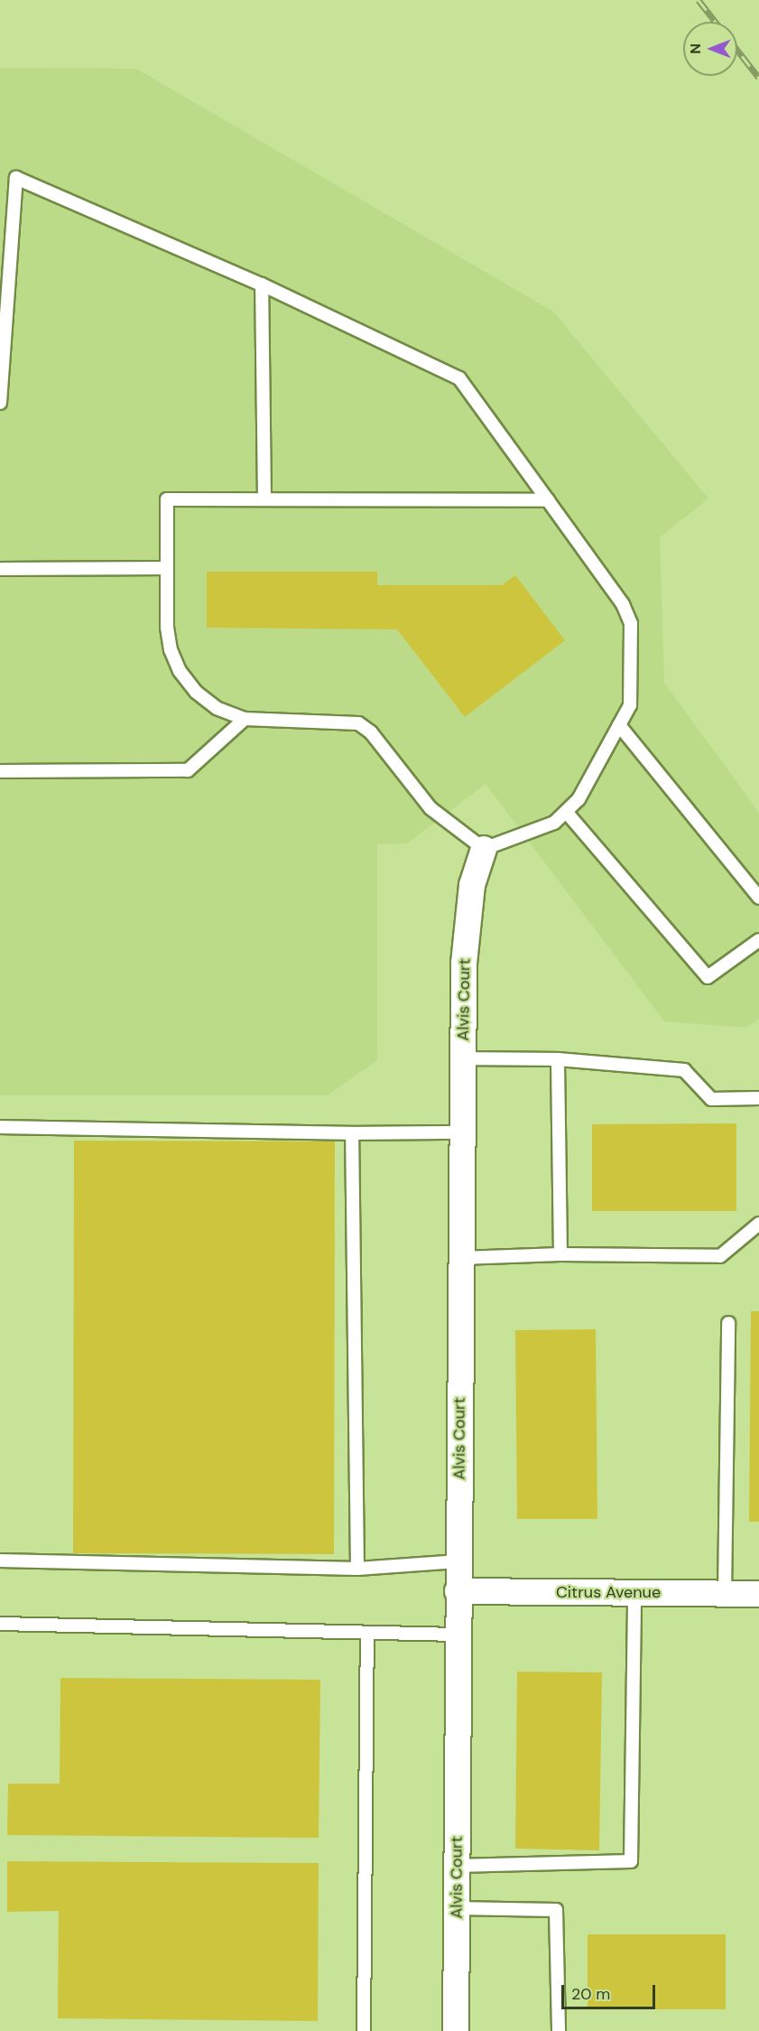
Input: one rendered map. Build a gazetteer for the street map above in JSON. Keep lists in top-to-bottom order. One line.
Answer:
{"streets":{"street":["Alvis Court","Citrus Avenue"]},"crossings":[["Alvis Court","Citrus Avenue"]],"scale_bar":"20 m","north":"left"}
